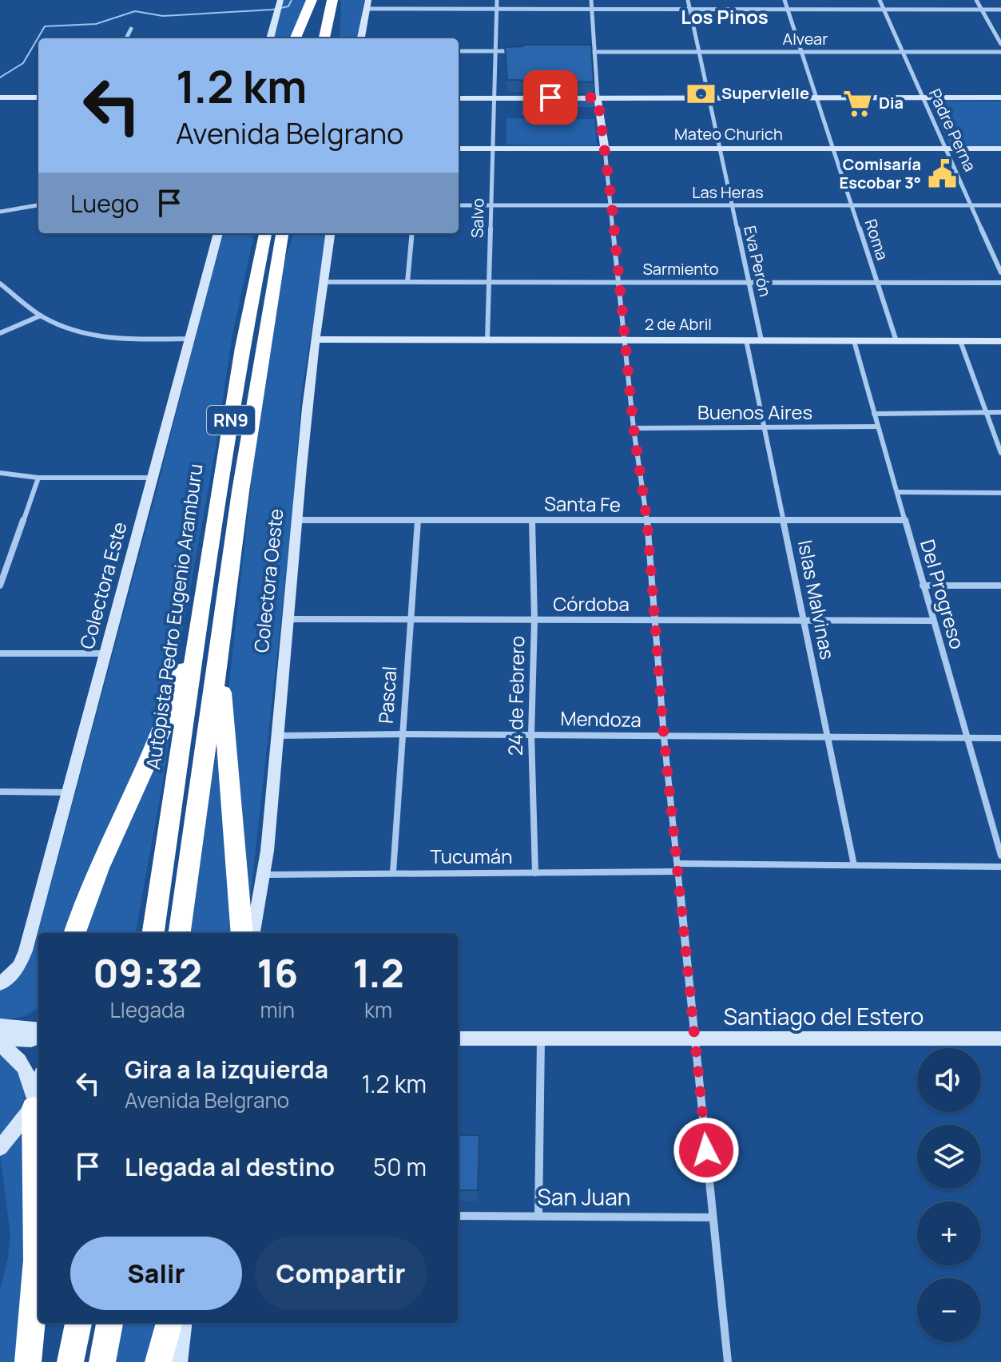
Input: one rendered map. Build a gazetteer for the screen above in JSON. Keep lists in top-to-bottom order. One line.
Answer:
{"streets":{"highway":["RN9","Autopista Pedro Eugenio Aramburu"],"street":["Alvear","Padre Perna","Mateo Churich","Las Heras","Salvo","Roma","Eva Perón","Sarmiento","2 de Abril","Buenos Aires","Santa Fe","Colectora Oeste","Colectora Este","Del Progreso","Islas Malvinas","Córdoba","Pascal","24 de Febrero","Mendoza","Tucumán","Santiago del Estero","San Juan"]},"crossings":[["Alvear","Padre Perna"],["Alvear","Roma"],["Alvear","Eva Perón"],["Padre Perna","Mateo Churich"],["Padre Perna","Las Heras"],["Mateo Churich","Salvo"],["Mateo Churich","Roma"],["Mateo Churich","Eva Perón"],["Las Heras","Salvo"],["Las Heras","Roma"],["Las Heras","Eva Perón"],["Salvo","Sarmiento"],["Salvo","2 de Abril"],["Roma","Sarmiento"],["Roma","2 de Abril"],["Eva Perón","Sarmiento"],["Eva Perón","2 de Abril"],["Sarmiento","Colectora Oeste"],["2 de Abril","Colectora Oeste"],["2 de Abril","Del Progreso"],["2 de Abril","Islas Malvinas"],["Buenos Aires","Del Progreso"],["Buenos Aires","Islas Malvinas"],["Santa Fe","Colectora Oeste"],["Santa Fe","Del Progreso"],["Santa Fe","Islas Malvinas"],["Santa Fe","Pascal"],["Santa Fe","24 de Febrero"],["Colectora Oeste","Córdoba"],["Colectora Oeste","Mendoza"],["Colectora Oeste","Tucumán"],["Del Progreso","Córdoba"],["Del Progreso","Mendoza"],["Islas Malvinas","Córdoba"],["Islas Malvinas","Mendoza"],["Islas Malvinas","Tucumán"],["Córdoba","Pascal"],["Córdoba","24 de Febrero"],["Pascal","Mendoza"],["Pascal","Tucumán"],["24 de Febrero","Mendoza"],["24 de Febrero","Tucumán"]],"districts":["Los Pinos"],"places":{"bank":["Supervielle"],"supermarket":["Dia"],"public building":["Comisaría Escobar 3°"]},"page":{"turn":["1.2 km","Avenida Belgrano"],"then":"Luego","eta":["09:32","Llegada","16","min","1.2","km"],"list":[{"name":"Gira a la izquierda","note":"Avenida Belgrano","value":"1.2 km"},{"name":"Llegada al destino","value":"50 m"}],"map_buttons":["+","−"],"buttons":["Salir","Compartir"]}}
